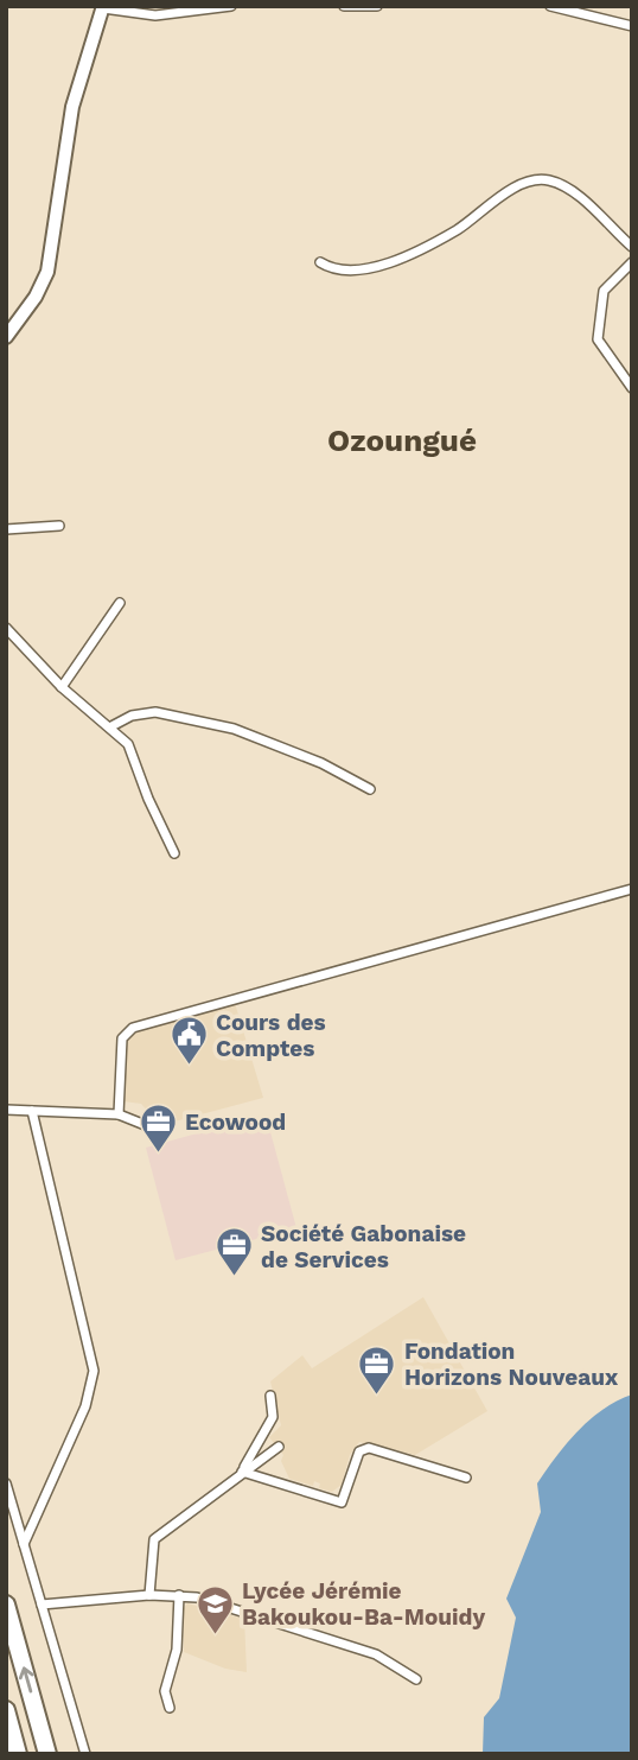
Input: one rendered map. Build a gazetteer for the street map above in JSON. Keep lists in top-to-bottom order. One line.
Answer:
{"districts":["Ozoungué"],"places":{"public building":["Cours des Comptes"],"office":["Ecowood","Société Gabonaise de Services","Fondation Horizons Nouveaux"],"school or university":["Lycée Jérémie Bakoukou-Ba-Mouidy"]}}
